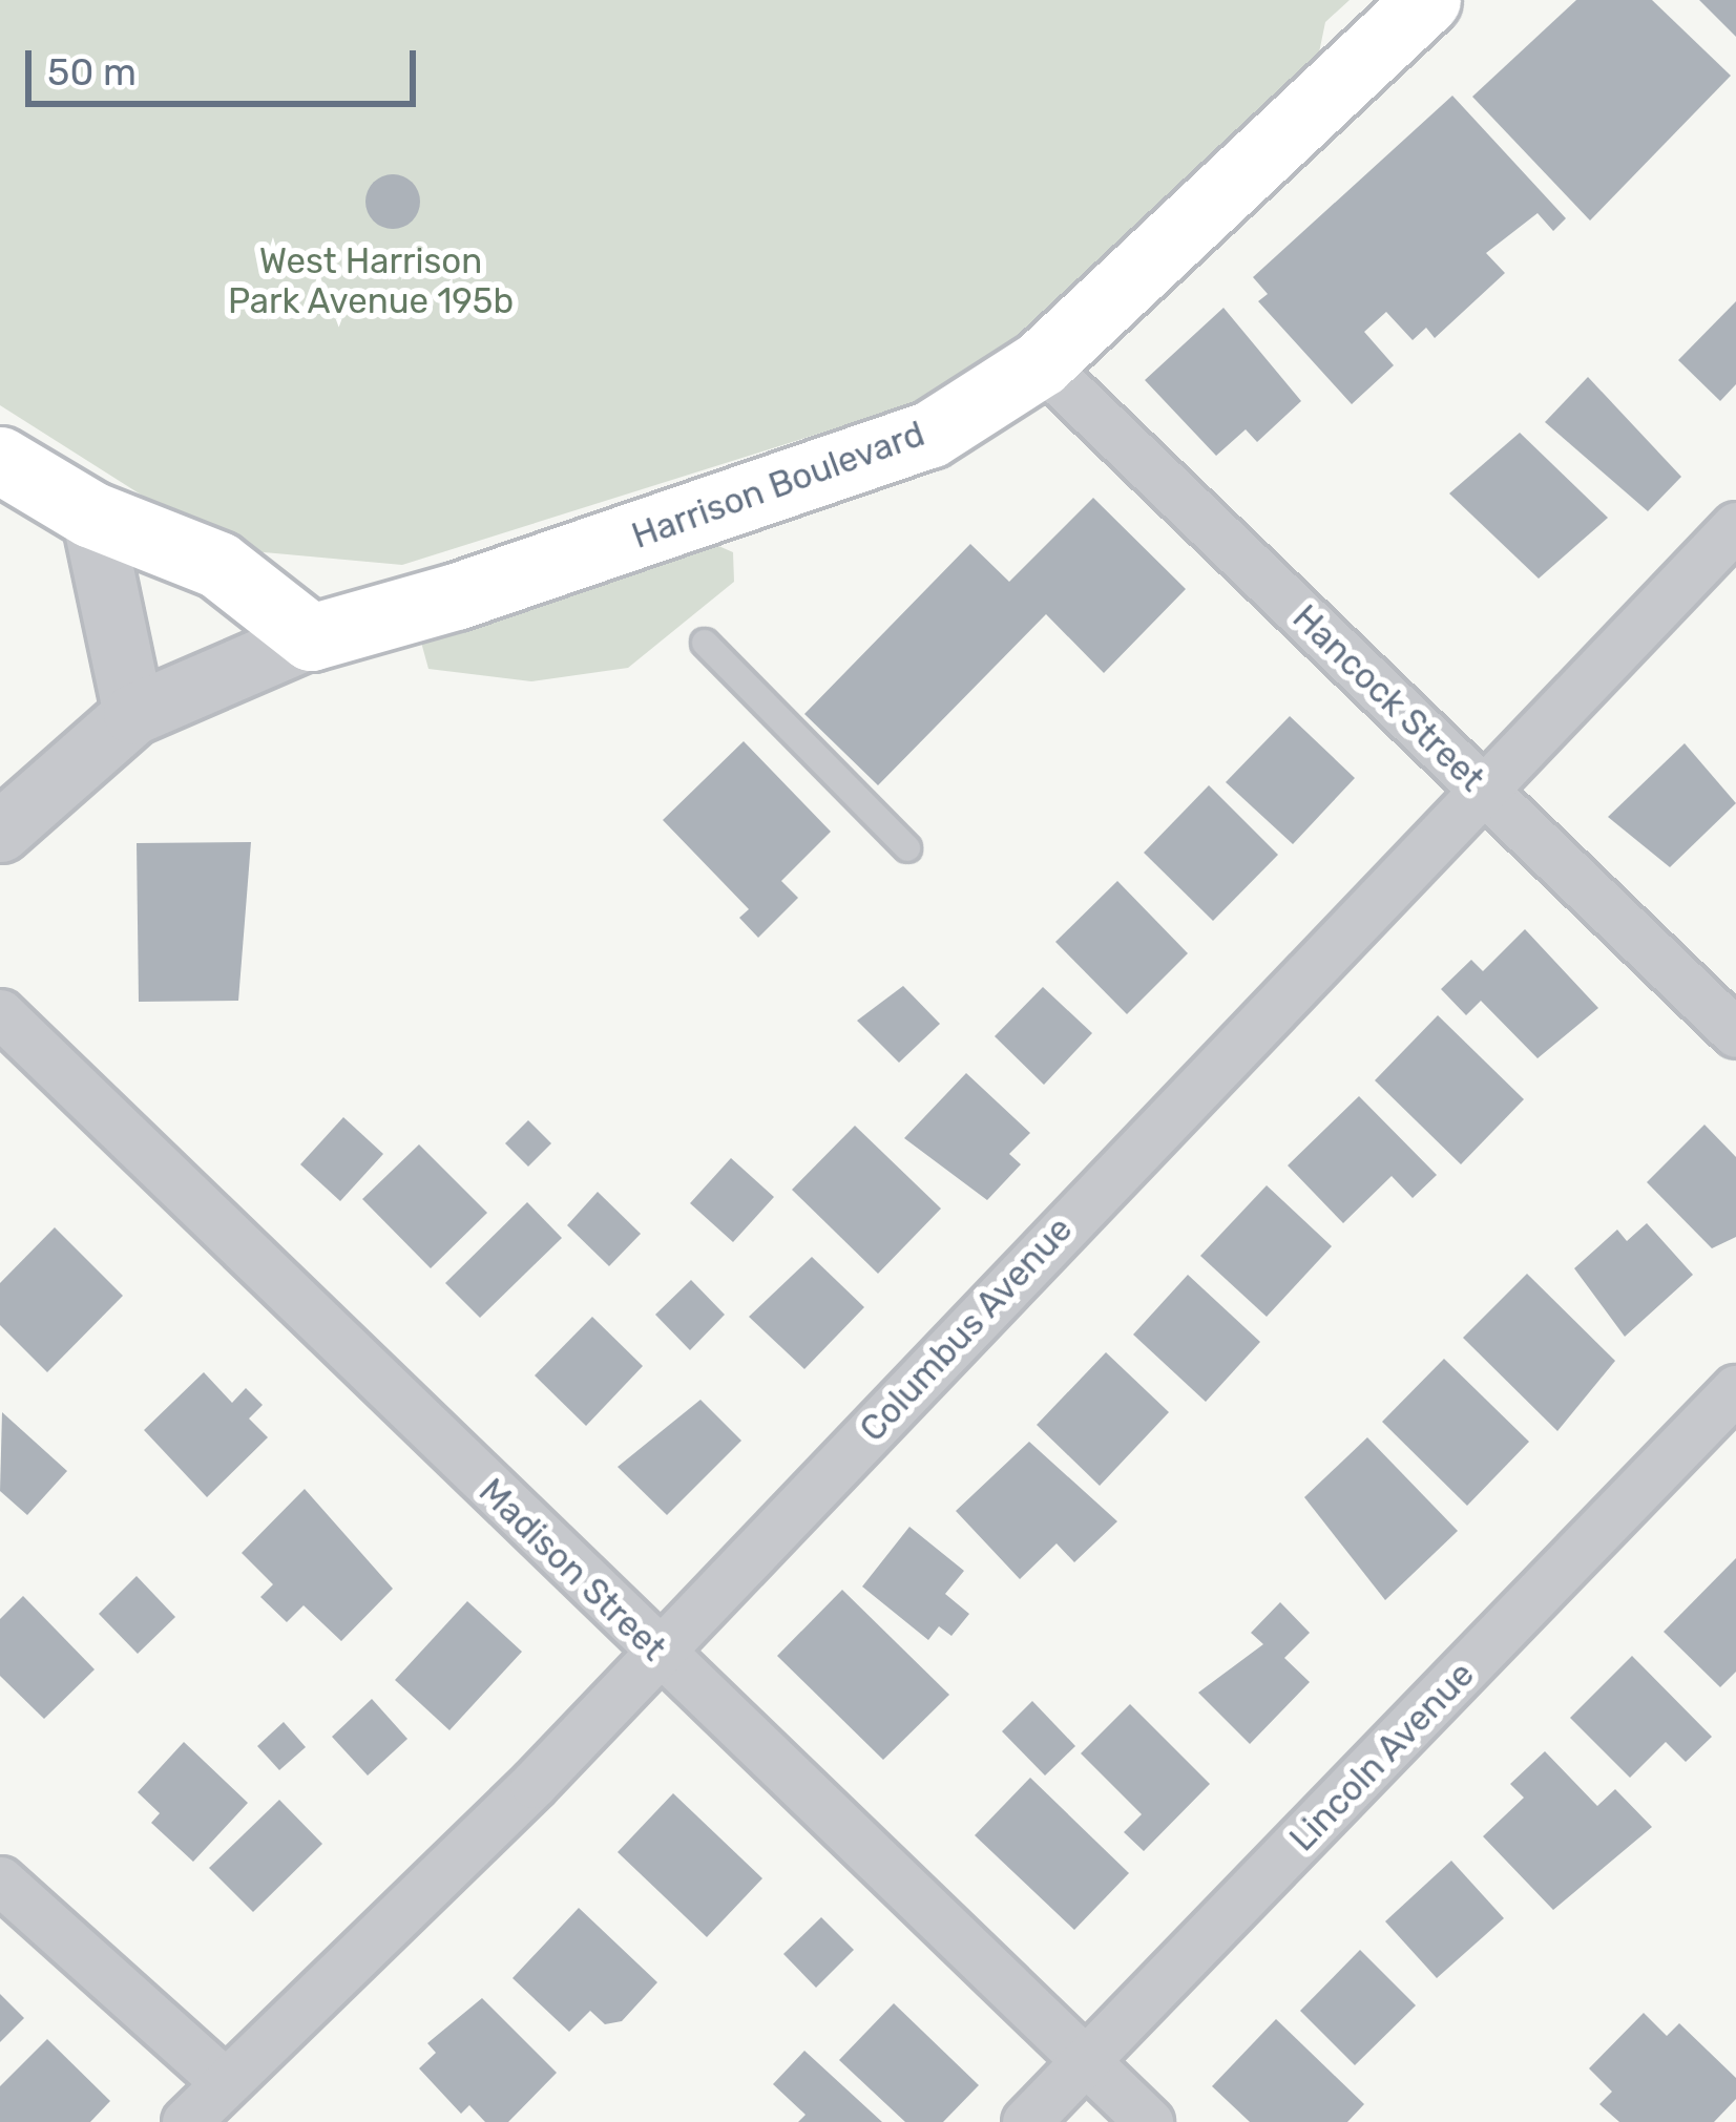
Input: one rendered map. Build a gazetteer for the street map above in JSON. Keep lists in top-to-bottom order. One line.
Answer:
{"streets":{"main road":["Harrison Boulevard"],"street":["Hancock Street","Columbus Avenue","Madison Street","Lincoln Avenue"]},"crossings":[["Harrison Boulevard","Hancock Street"],["Hancock Street","Columbus Avenue"],["Columbus Avenue","Madison Street"],["Madison Street","Lincoln Avenue"]],"parks":["West Harrison Park Avenue 195b"],"scale_bar":"50 m"}
